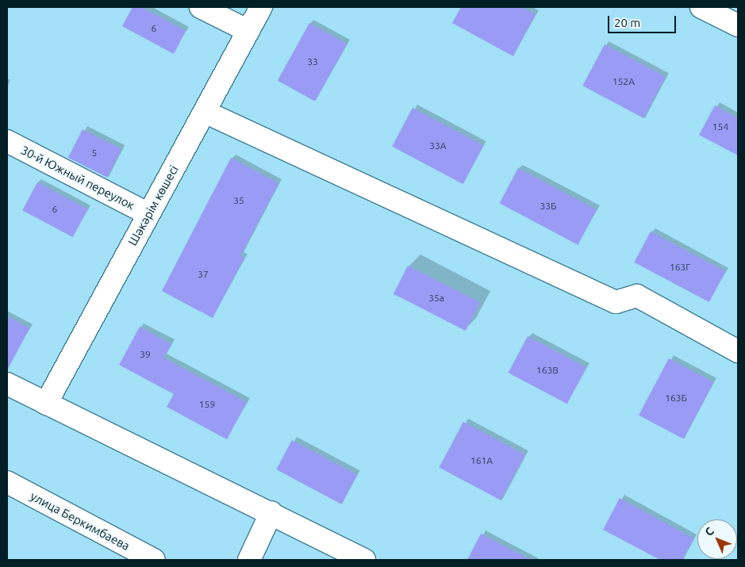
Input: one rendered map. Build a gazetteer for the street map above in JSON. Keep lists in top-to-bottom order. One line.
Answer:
{"streets":{"street":["30-й Южный переулок","Шәкәрім көшесі","улица Беркимбаева"]},"crossings":[["30-й Южный переулок","Шәкәрім көшесі"]],"house_numbers":["6","33","152А","154","33А","5","35","33Б","6","163Г","37","35а","39","163В","163Б","159","161А"],"scale_bar":"20 m","north":"top left"}
